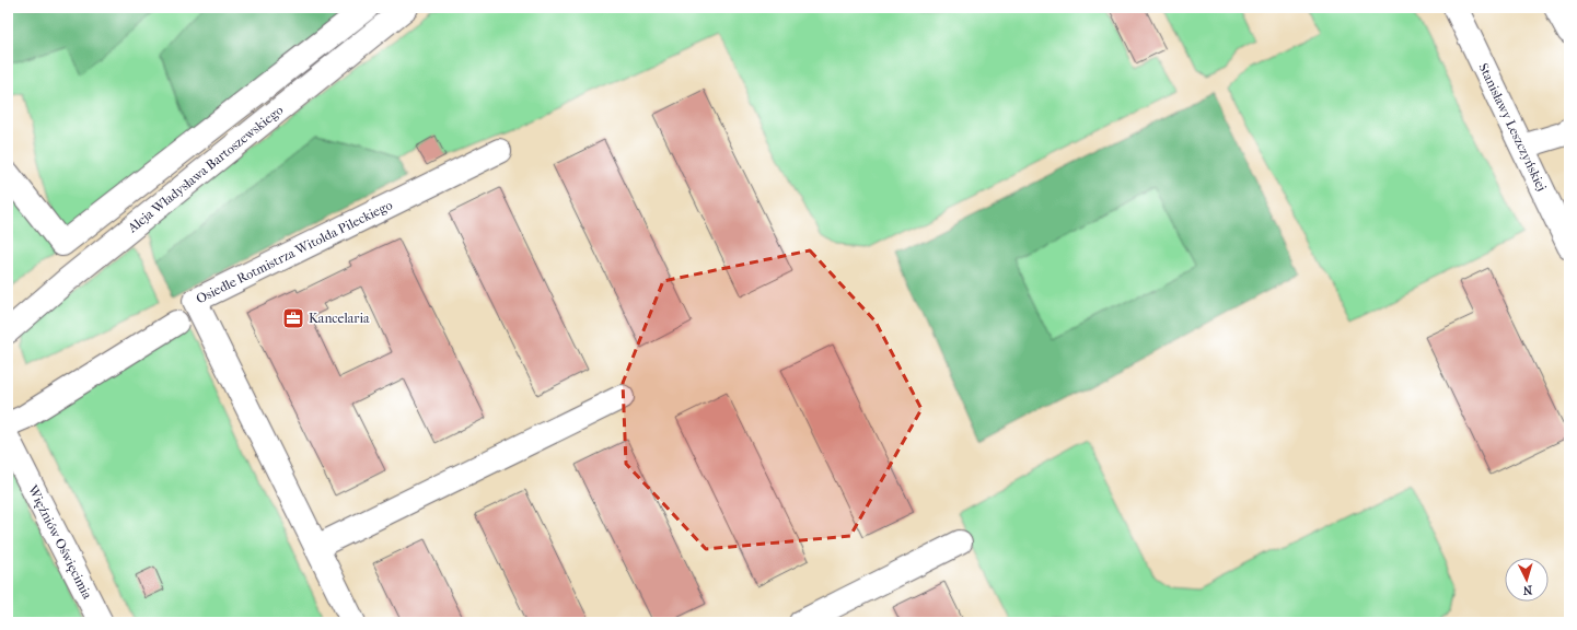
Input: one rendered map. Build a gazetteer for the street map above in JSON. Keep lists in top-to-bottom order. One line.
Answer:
{"streets":{"street":["Stanisławy Leszczyńskiej","Aleja Władysława Bartoszewskiego","Osiedle Rotmistrza Witolda Pileckiego","Więźniów Oświęcimia"]},"places":{"office":["Kancelaria"]},"north":"bottom"}
